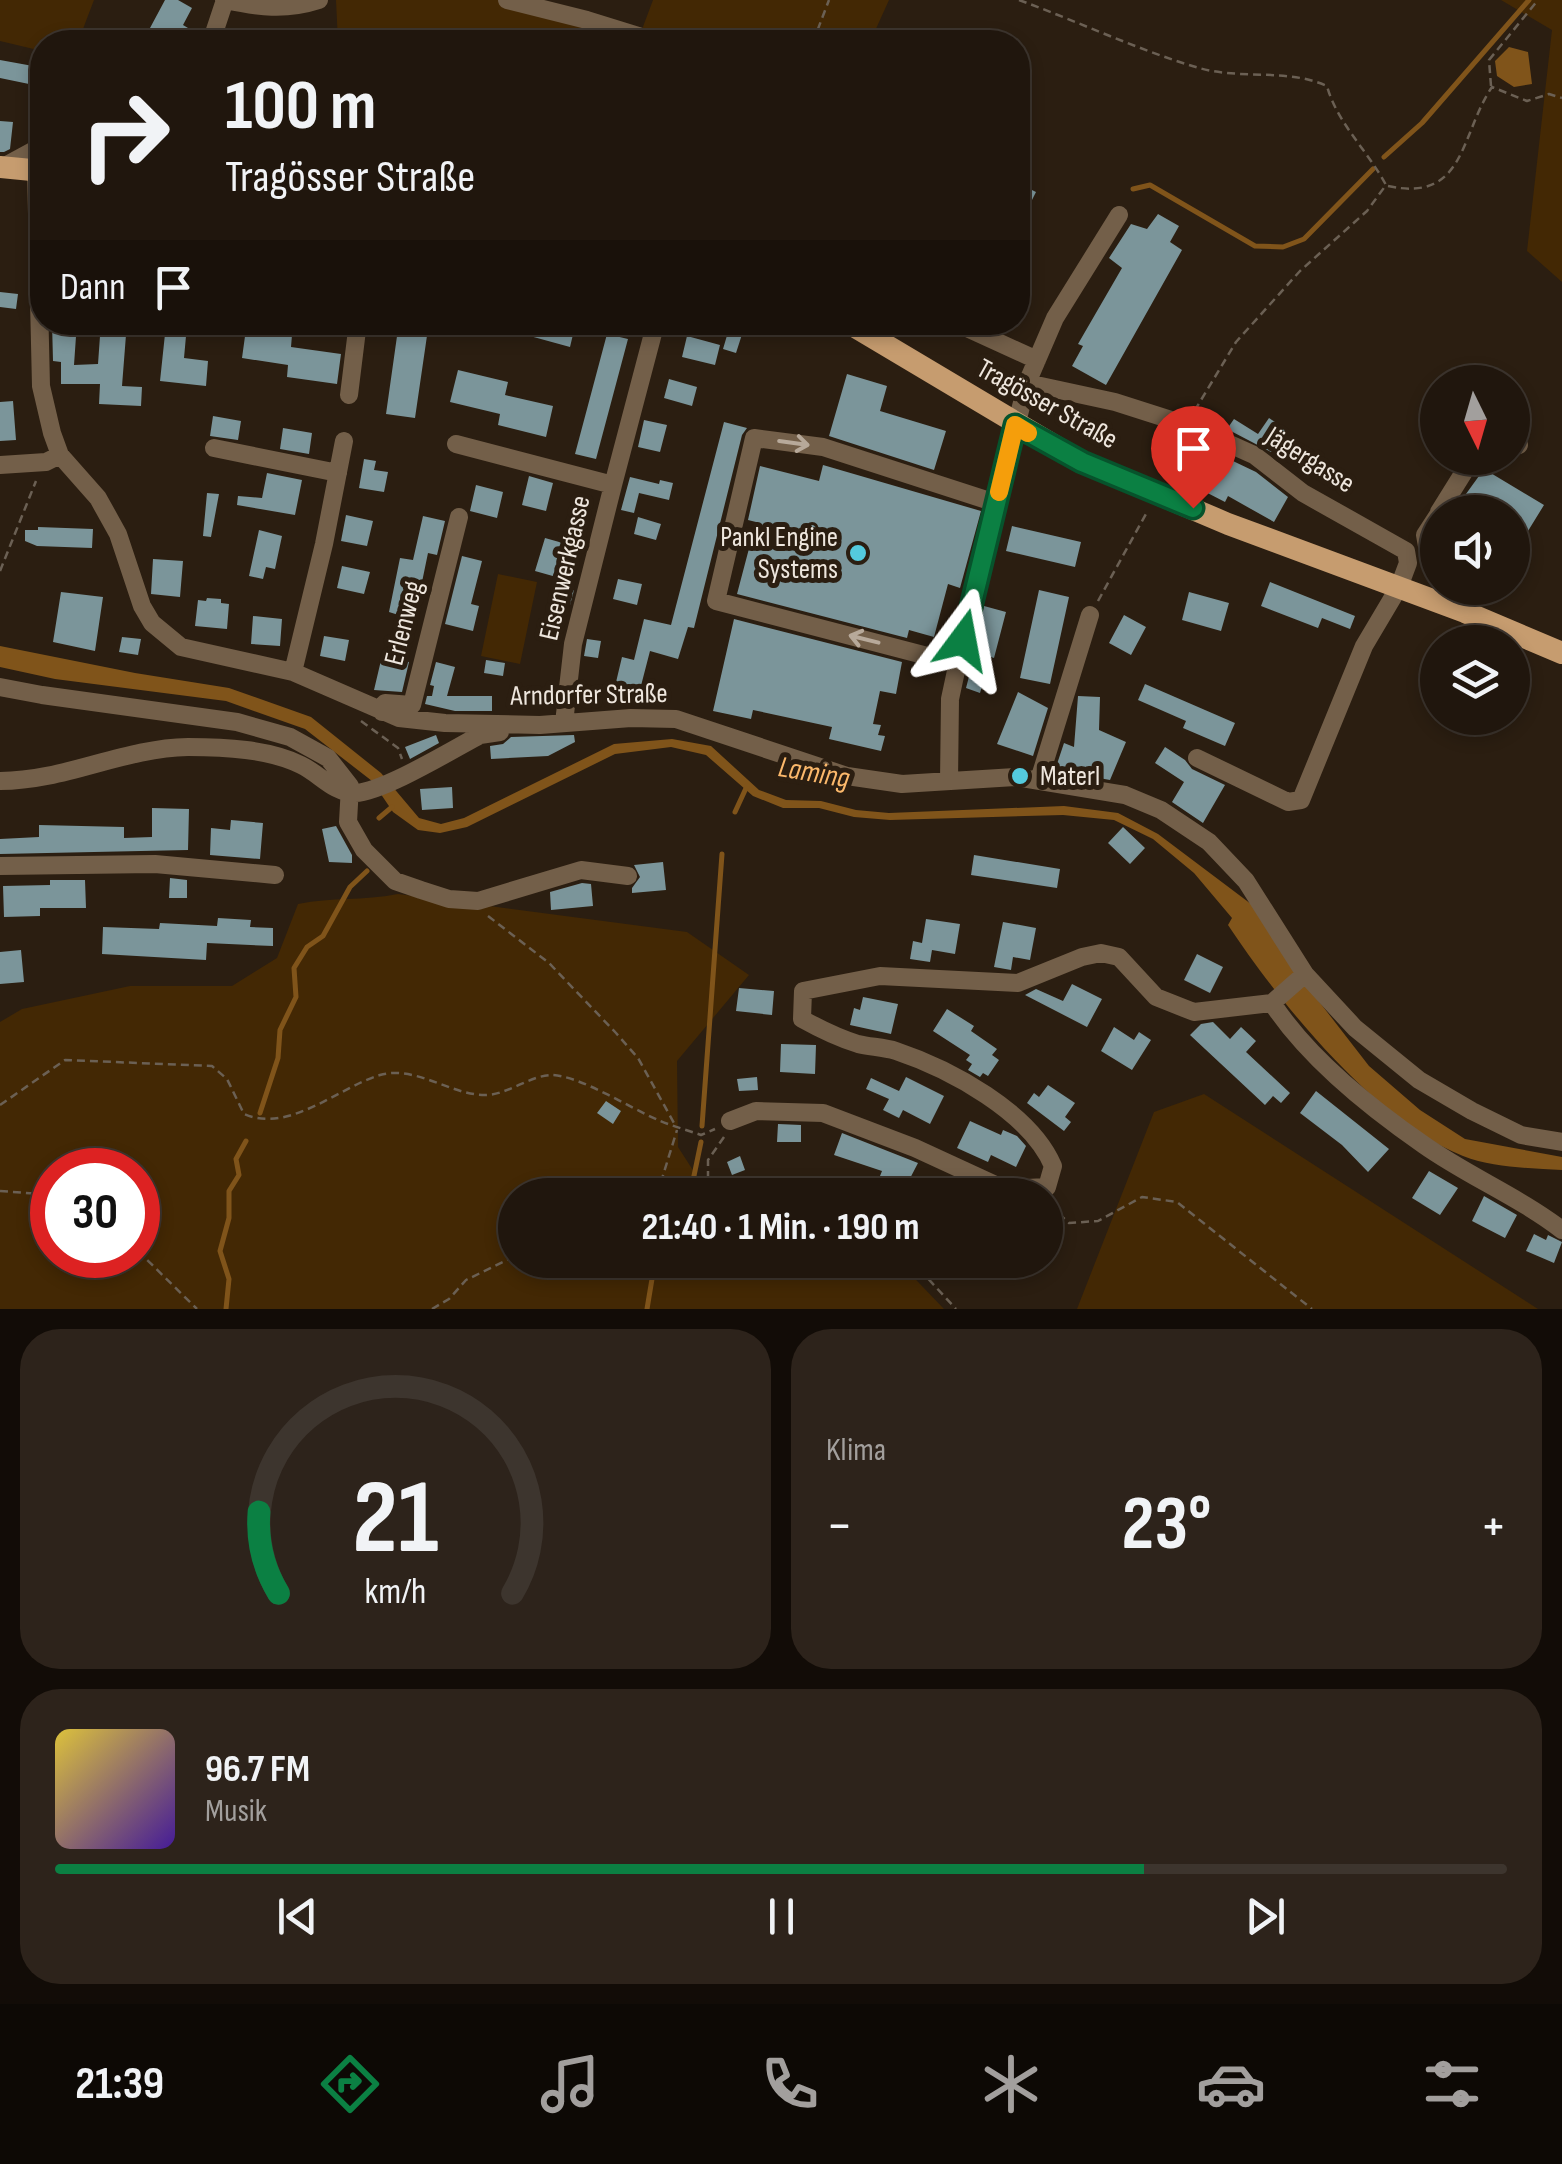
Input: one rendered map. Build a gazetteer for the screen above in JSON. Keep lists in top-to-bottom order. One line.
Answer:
{"streets":{"main road":["Tragösser Straße"],"street":["Jägergasse","Eisenwerkgasse","Erlenweg","Arndorfer Straße"]},"crossings":[["Tragösser Straße","Jägergasse"],["Eisenwerkgasse","Arndorfer Straße"],["Erlenweg","Arndorfer Straße"]],"water":["Laming"],"places":["Pankl Engine Systems","Materl"],"north":"bottom","page":{"turn":["100 m","Tragösser Straße"],"then":"Dann","limit":"30","trip":"21:40 · 1 Min. · 190 m","tile":"Klima","heat":["−","23°","+"],"song":["96.7 FM","Musik"],"tabs":"21:39","gauge":["21","km/h"]}}
